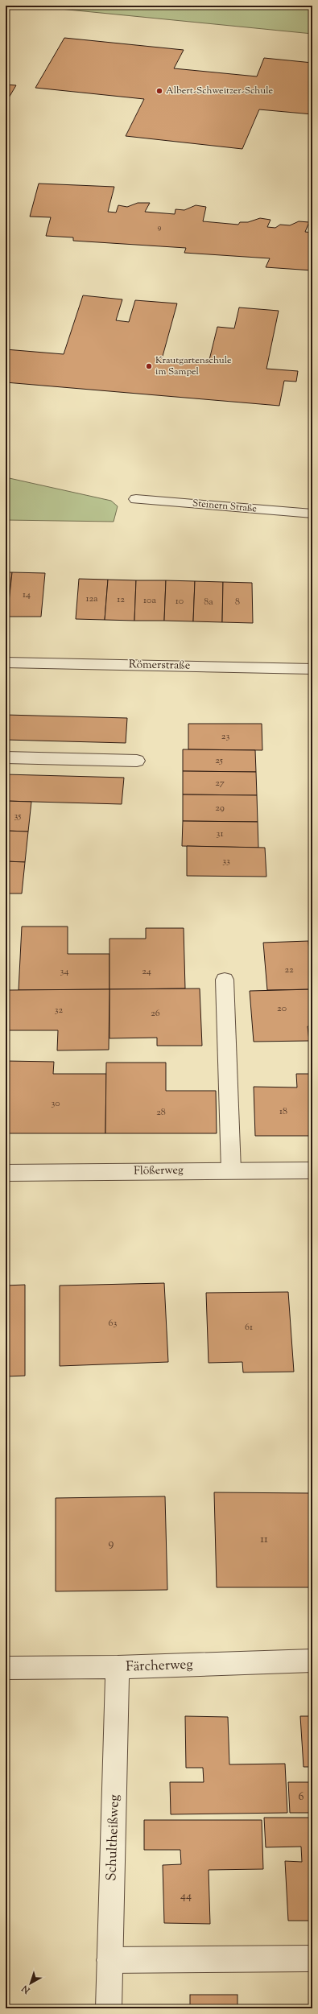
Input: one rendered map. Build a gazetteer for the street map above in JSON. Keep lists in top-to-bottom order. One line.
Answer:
{"streets":{"street":["Steinern Straße","Römerstraße","Flößerweg","Färcherweg","Schultheißweg"]},"crossings":[["Färcherweg","Schultheißweg"]],"places":["Albert-Schweitzer-Schule","Krautgartenschule im Sampel"],"house_numbers":["9","14","12a","12","10a","10","8a","8","23","25","27","29","35","31","33","22","34","24","20","32","26","30","18","28","63","61","11","9","6","44"],"north":"bottom left"}
